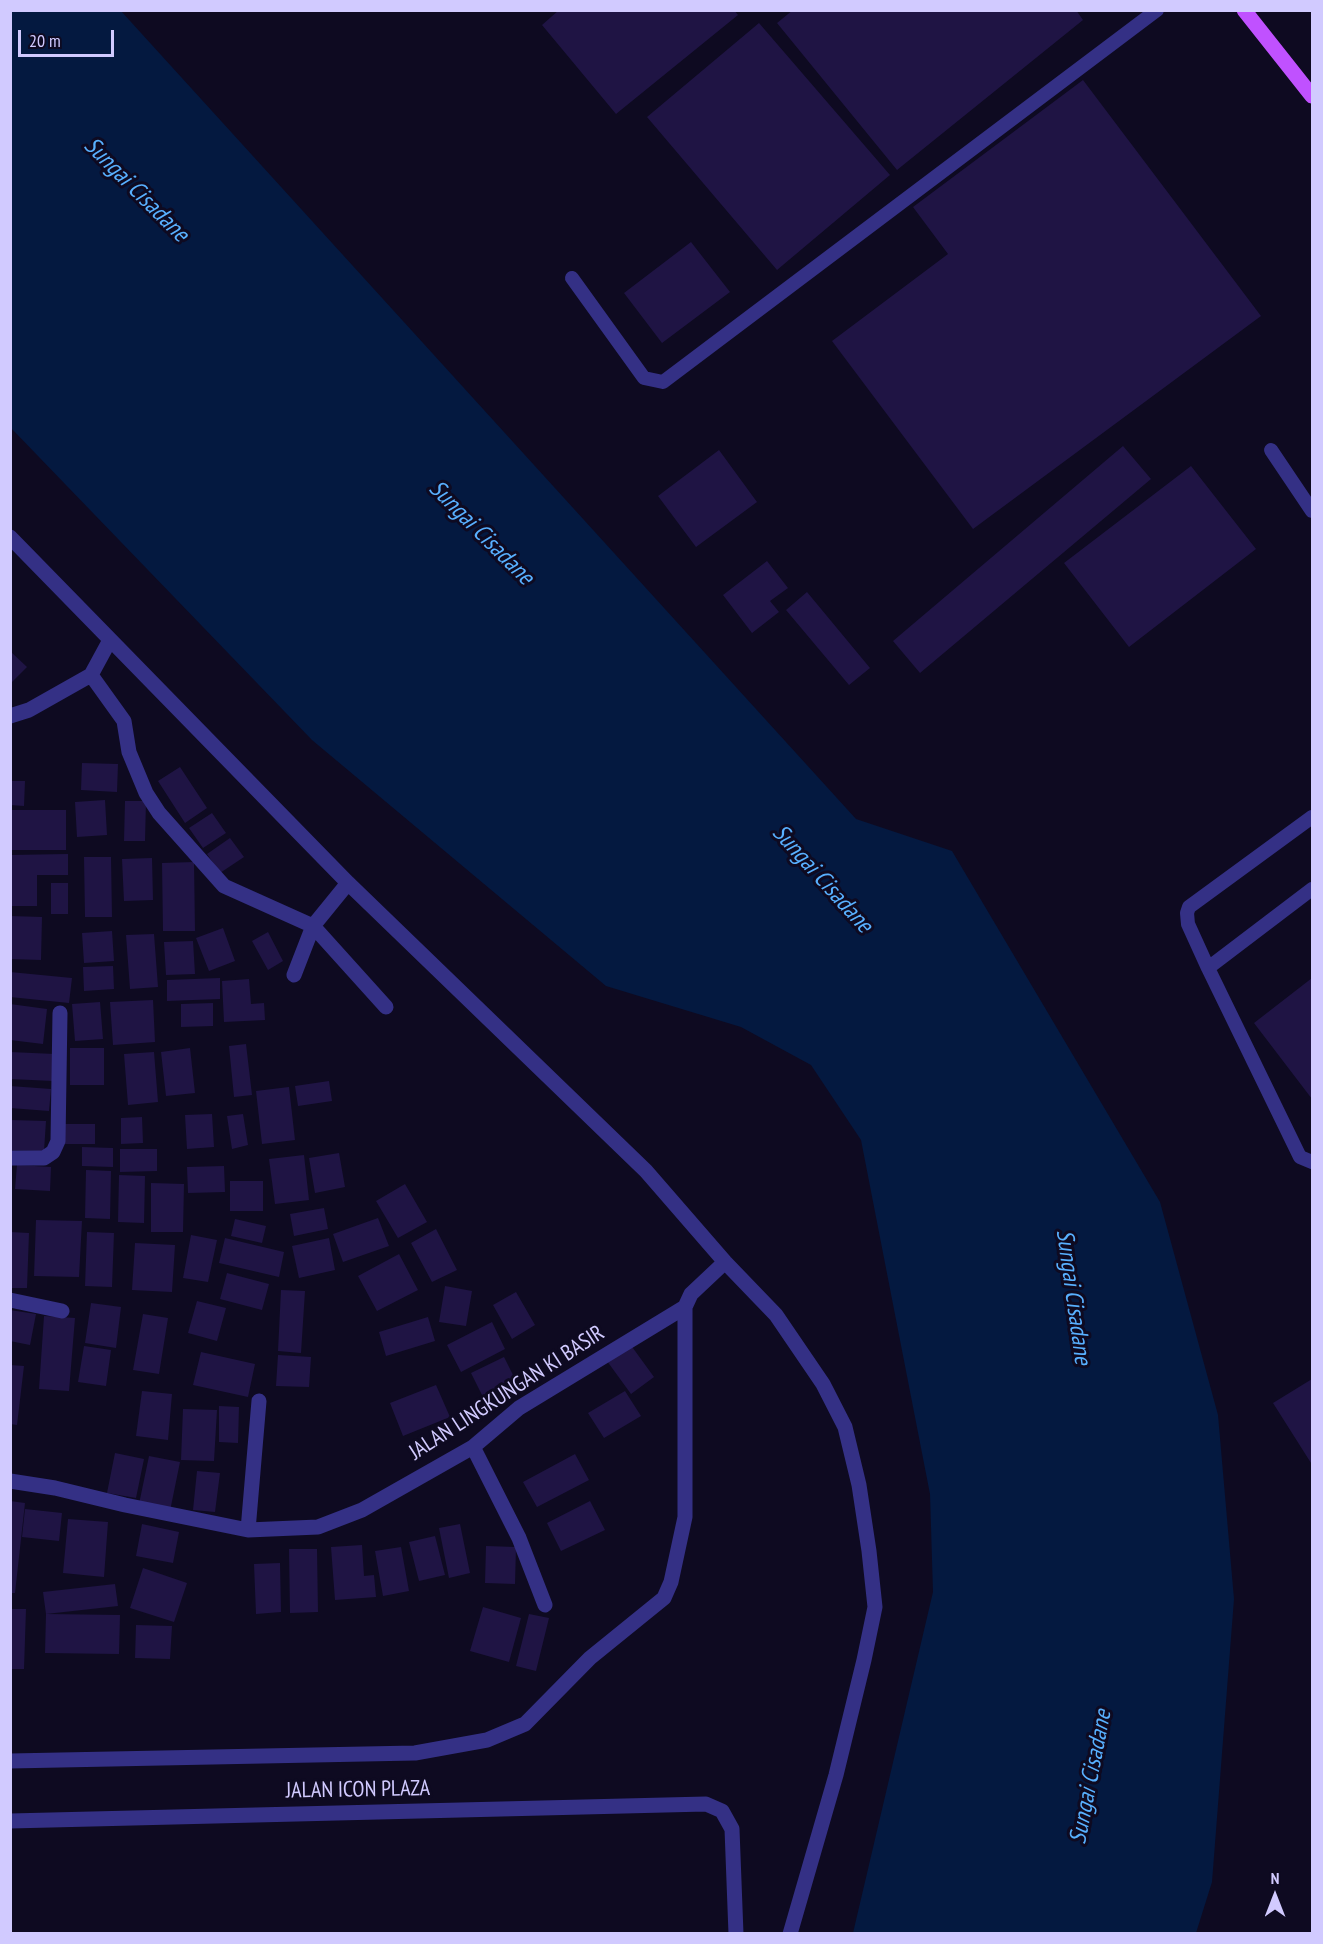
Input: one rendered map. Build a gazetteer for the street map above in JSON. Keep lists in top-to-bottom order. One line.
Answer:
{"streets":{"street":["JALAN LINGKUNGAN KI BASIR","JALAN ICON PLAZA"]},"water":["Sungai Cisadane"],"scale_bar":"20 m","north":"top"}
